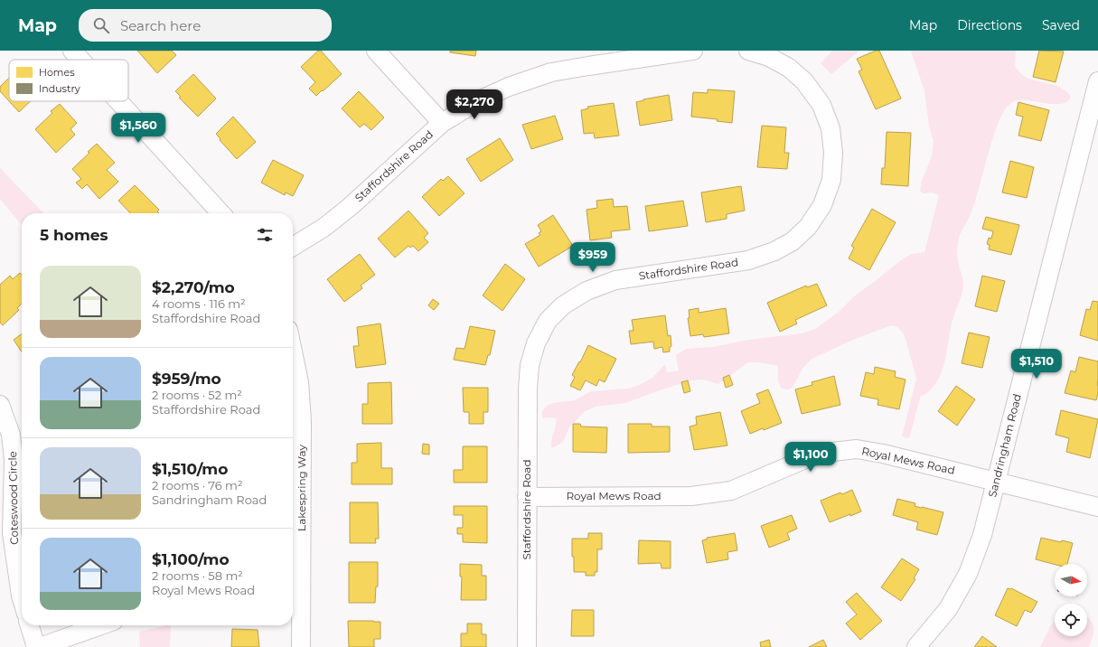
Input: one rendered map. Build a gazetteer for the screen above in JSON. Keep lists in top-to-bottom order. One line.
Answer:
{"streets":{"street":["Staffordshire Road","Sandringham Road","Royal Mews Road","Lakespring Way","Coteswood Circle"]},"crossings":[["Staffordshire Road","Royal Mews Road"],["Sandringham Road","Royal Mews Road"]],"legend":["Homes","Industry"],"north":"right","page":{"header":"Map","search":"Search here","nav":["Map","Directions","Saved"],"price":["$2,270","$1,560","$959","$1,510","$1,100"],"heading":"5 homes","list":[{"name":"$2,270/mo","note":"4 rooms · 116 m² · Staffordshire Road"},{"name":"$959/mo","note":"2 rooms · 52 m² · Staffordshire Road"},{"name":"$1,510/mo","note":"2 rooms · 76 m² · Sandringham Road"},{"name":"$1,100/mo","note":"2 rooms · 58 m² · Royal Mews Road"}]}}
